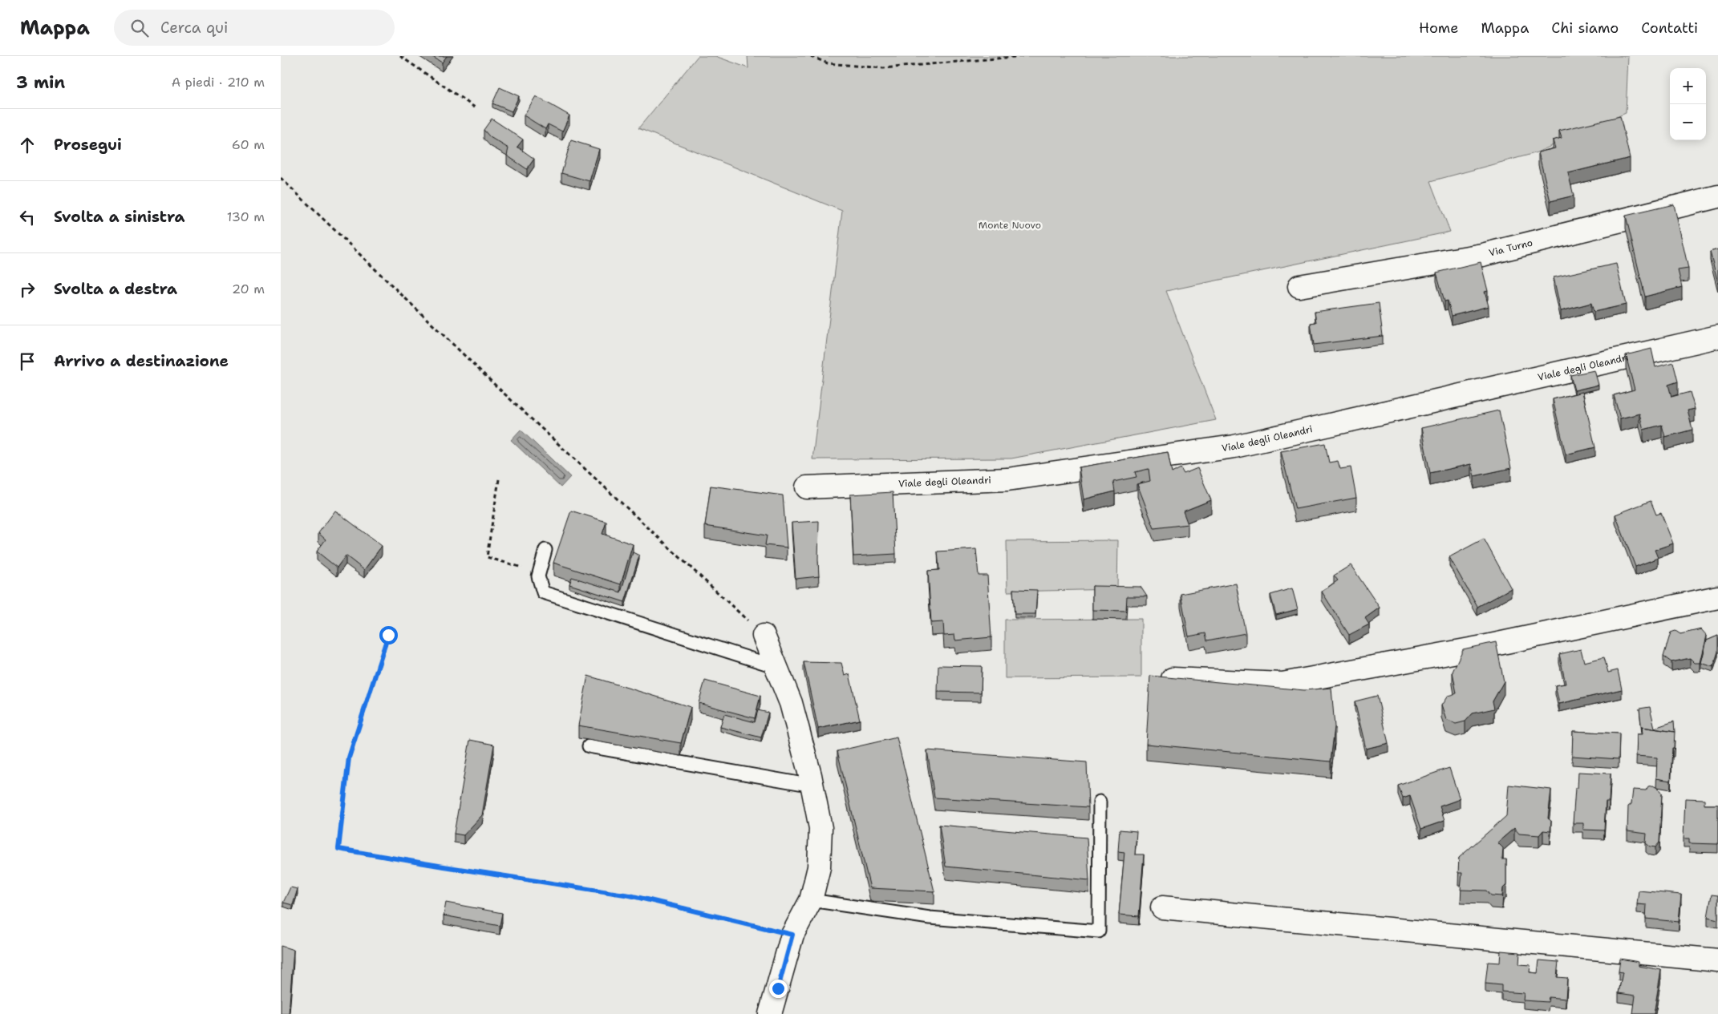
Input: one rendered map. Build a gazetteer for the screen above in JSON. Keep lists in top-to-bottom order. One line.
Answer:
{"streets":{"street":["Via Turno","Viale degli Oleandri"]},"parks":["Monte Nuovo"],"page":{"header":"Mappa","search":"Cerca qui","nav":["Home","Mappa","Chi siamo","Contatti"],"heading":["3 min","A piedi · 210 m"],"map_buttons":["+","−"],"list":[["Prosegui","60 m"],["Svolta a sinistra","130 m"],["Svolta a destra","20 m"],"Arrivo a destinazione"]}}
